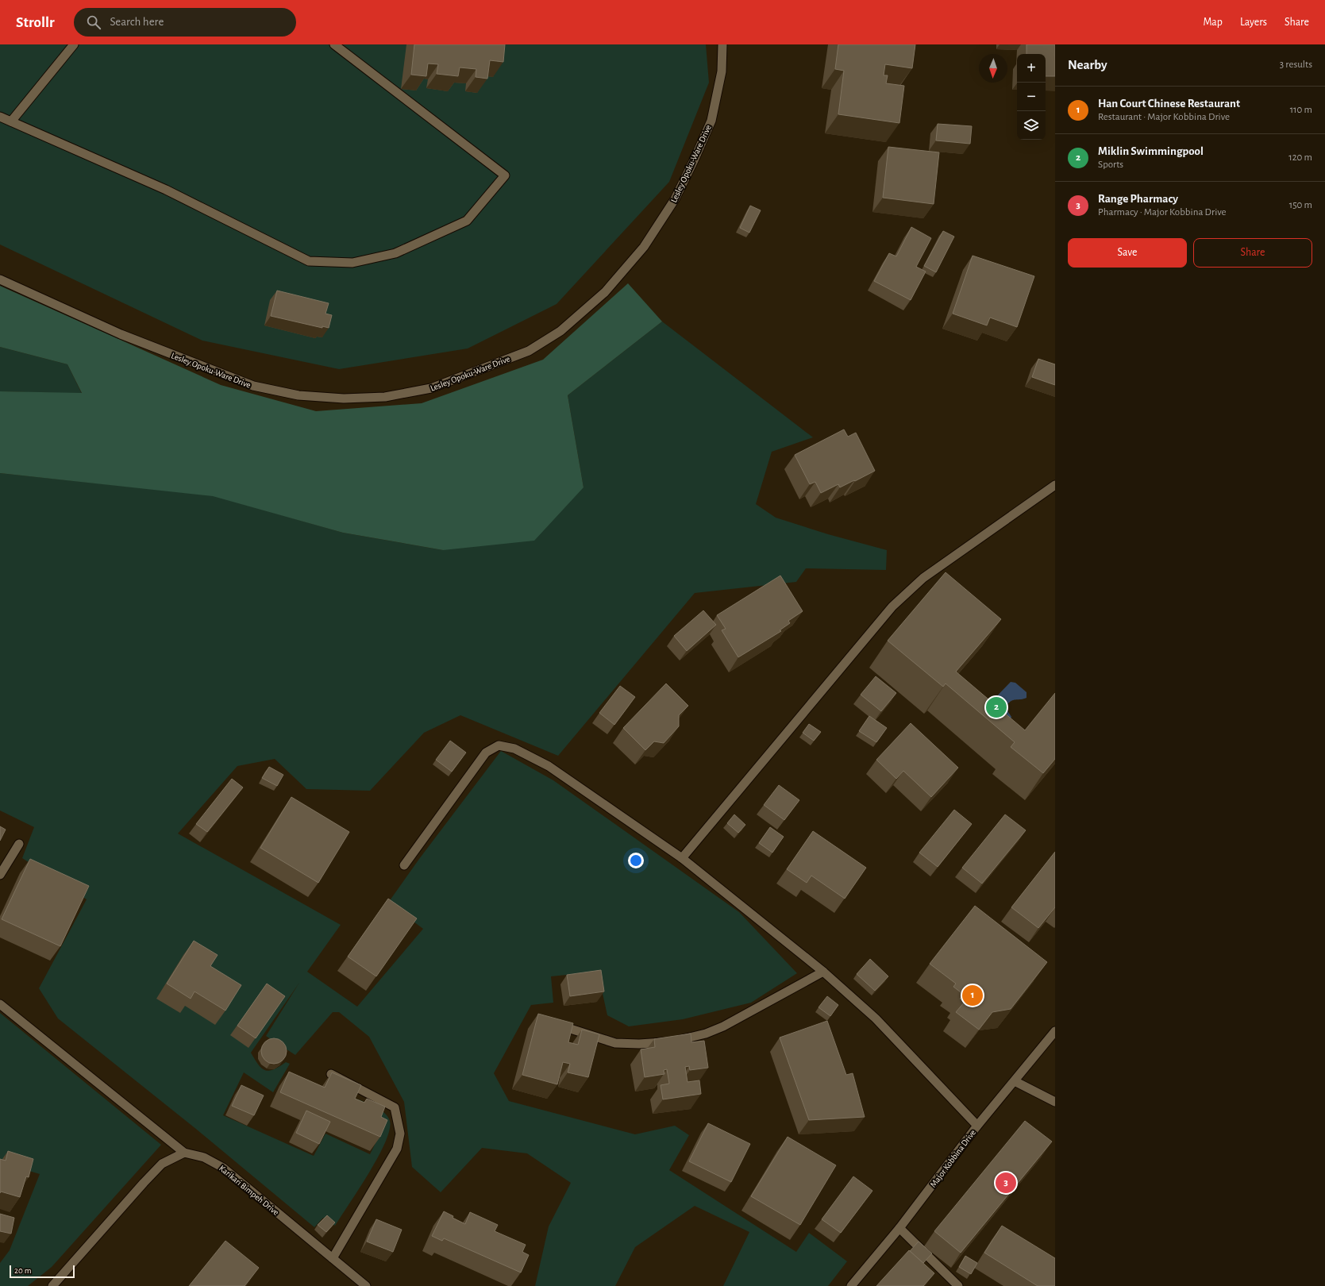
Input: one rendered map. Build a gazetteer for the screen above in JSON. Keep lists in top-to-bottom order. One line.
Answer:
{"streets":{"street":["Lesley Opoku-Ware Drive","Major Kobbina Drive","Karikari Bimpeh Drive"]},"scale_bar":"20 m","north":"bottom","page":{"header":"Strollr","search":"Search here","nav":["Map","Layers","Share"],"heading":["Nearby","3 results"],"map_buttons":["+","−"],"list":[{"mark":"1","name":"Han Court Chinese Restaurant","note":"Restaurant · Major Kobbina Drive","value":"110 m"},{"mark":"2","name":"Miklin Swimmingpool","note":"Sports","value":"120 m"},{"mark":"3","name":"Range Pharmacy","note":"Pharmacy · Major Kobbina Drive","value":"150 m"}],"buttons":["Save","Share"],"pins":["2","1","3"],"scale":"20 m"}}
